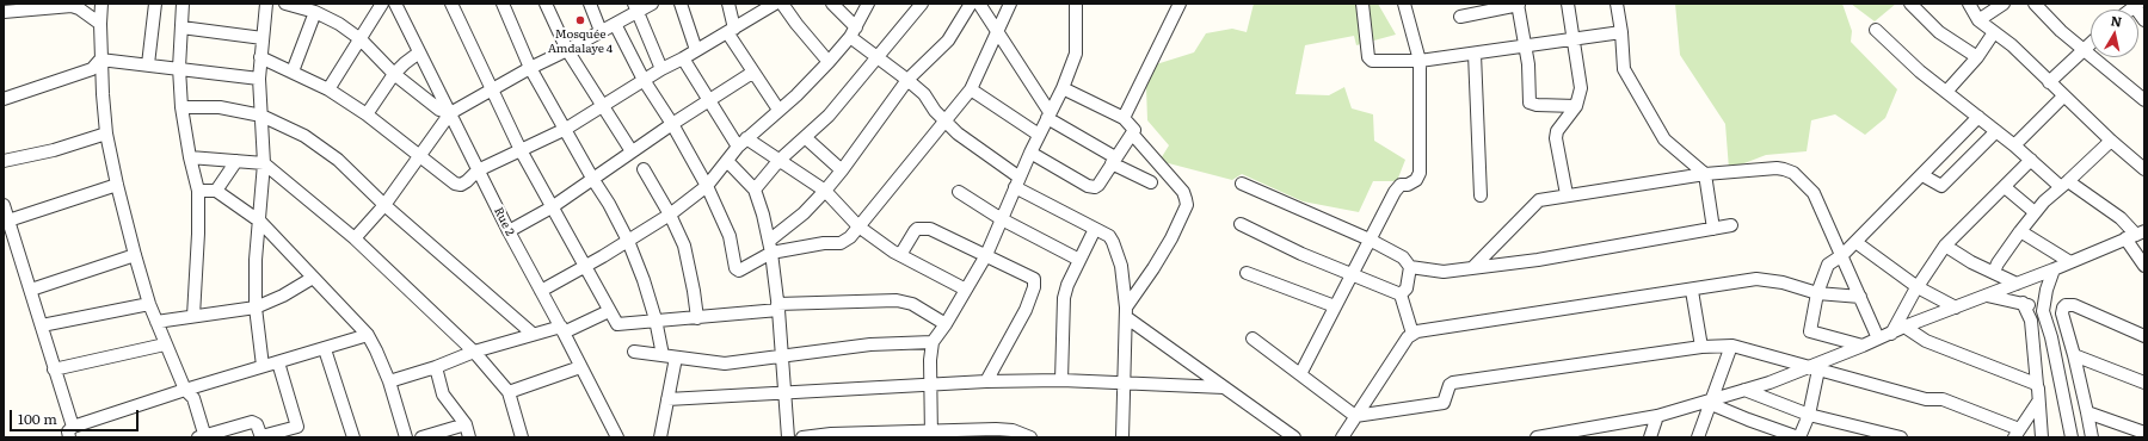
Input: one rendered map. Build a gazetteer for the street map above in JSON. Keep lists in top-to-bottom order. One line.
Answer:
{"streets":{"street":["Rue 2"]},"places":["Mosquée Amdalaye 4"],"scale_bar":"100 m","north":"top"}
